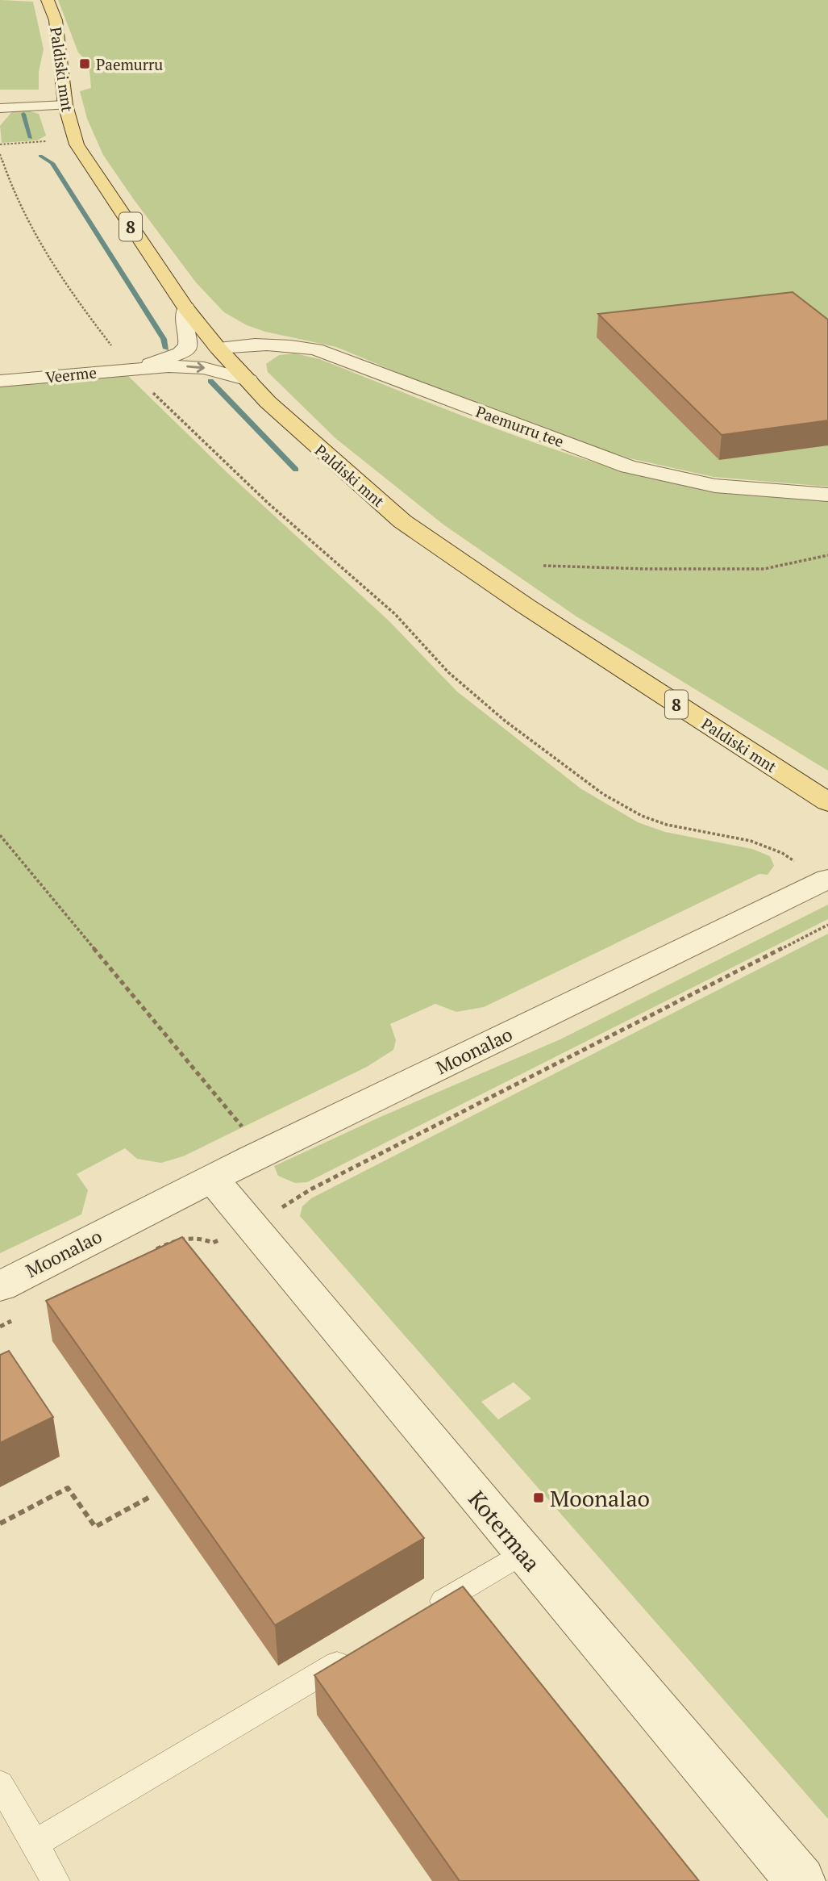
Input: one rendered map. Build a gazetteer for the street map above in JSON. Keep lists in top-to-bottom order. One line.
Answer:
{"streets":{"main road":["Paldiski mnt","8"],"street":["Veerme","Paemurru tee","Moonalao","Kotermaa"]},"crossings":[["Paldiski mnt","Veerme"],["Paldiski mnt","Paemurru tee"],["Moonalao","Kotermaa"]],"places":{"transit":["Paemurru","Moonalao"]}}
